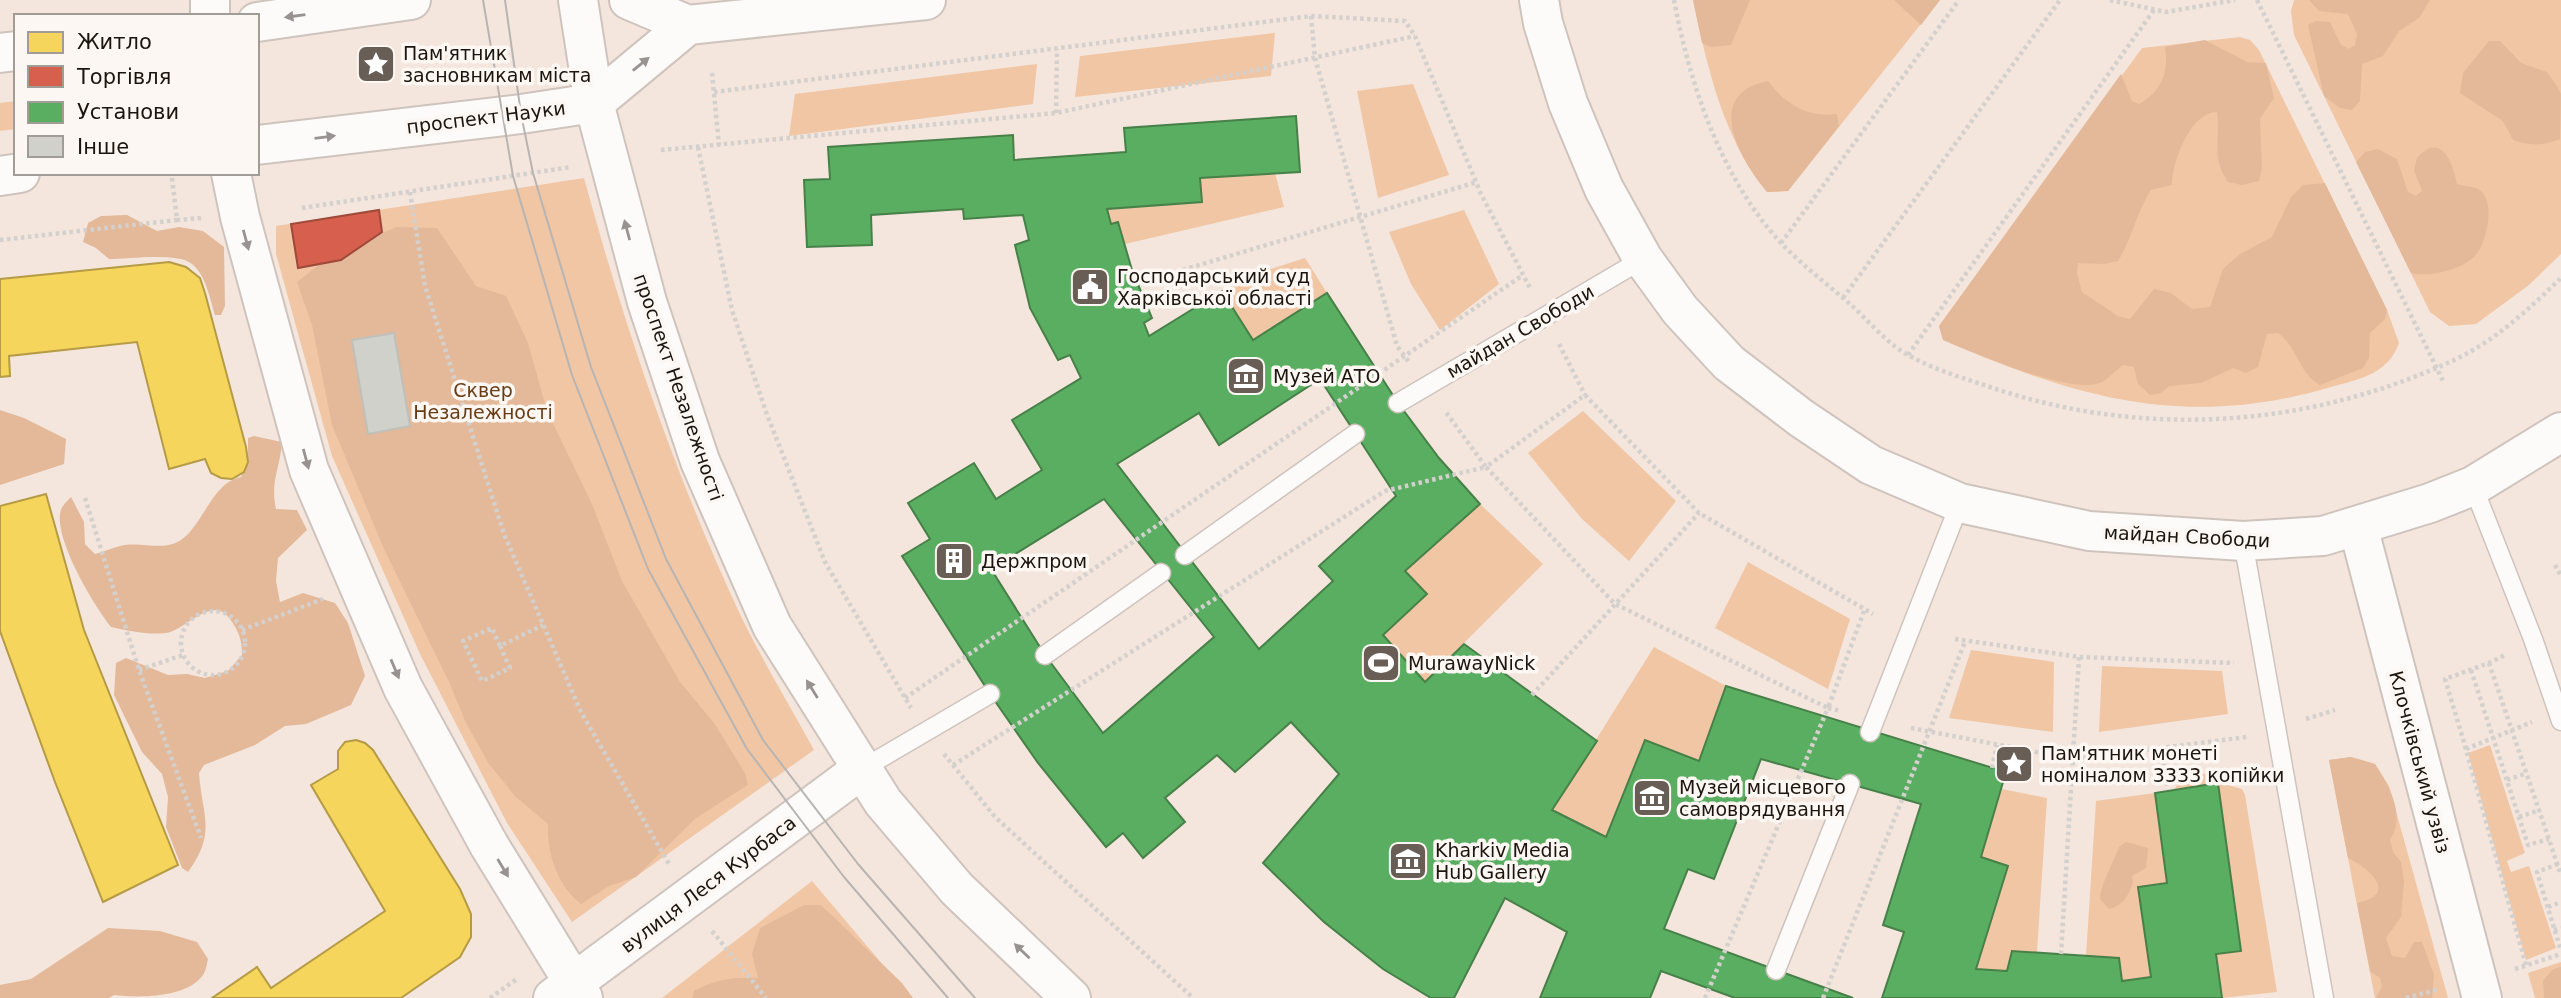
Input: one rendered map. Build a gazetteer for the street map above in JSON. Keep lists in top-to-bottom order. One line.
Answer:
{"streets":{"main road":["проспект Науки","майдан Свободи","проспект Незалежності","Клочківський узвіз","вулиця Леся Курбаса"]},"crossings":[["проспект Науки","проспект Незалежності"],["майдан Свободи","Клочківський узвіз"],["проспект Незалежності","вулиця Леся Курбаса"]],"one_way":["проспект Незалежності"],"parks":["Сквер Незалежності"],"places":{"place":["Пам'ятник засновникам міста","Пам'ятник монеті номіналом 3333 копійки"],"public building":["Господарський суд Харківської області"],"museum":["Музей АТО","Музей місцевого самоврядування","Kharkiv Media Hub Gallery"],"building":["Держпром"],"sports":["MurawayNick"]},"legend":["Житло","Торгівля","Установи","Інше"]}
